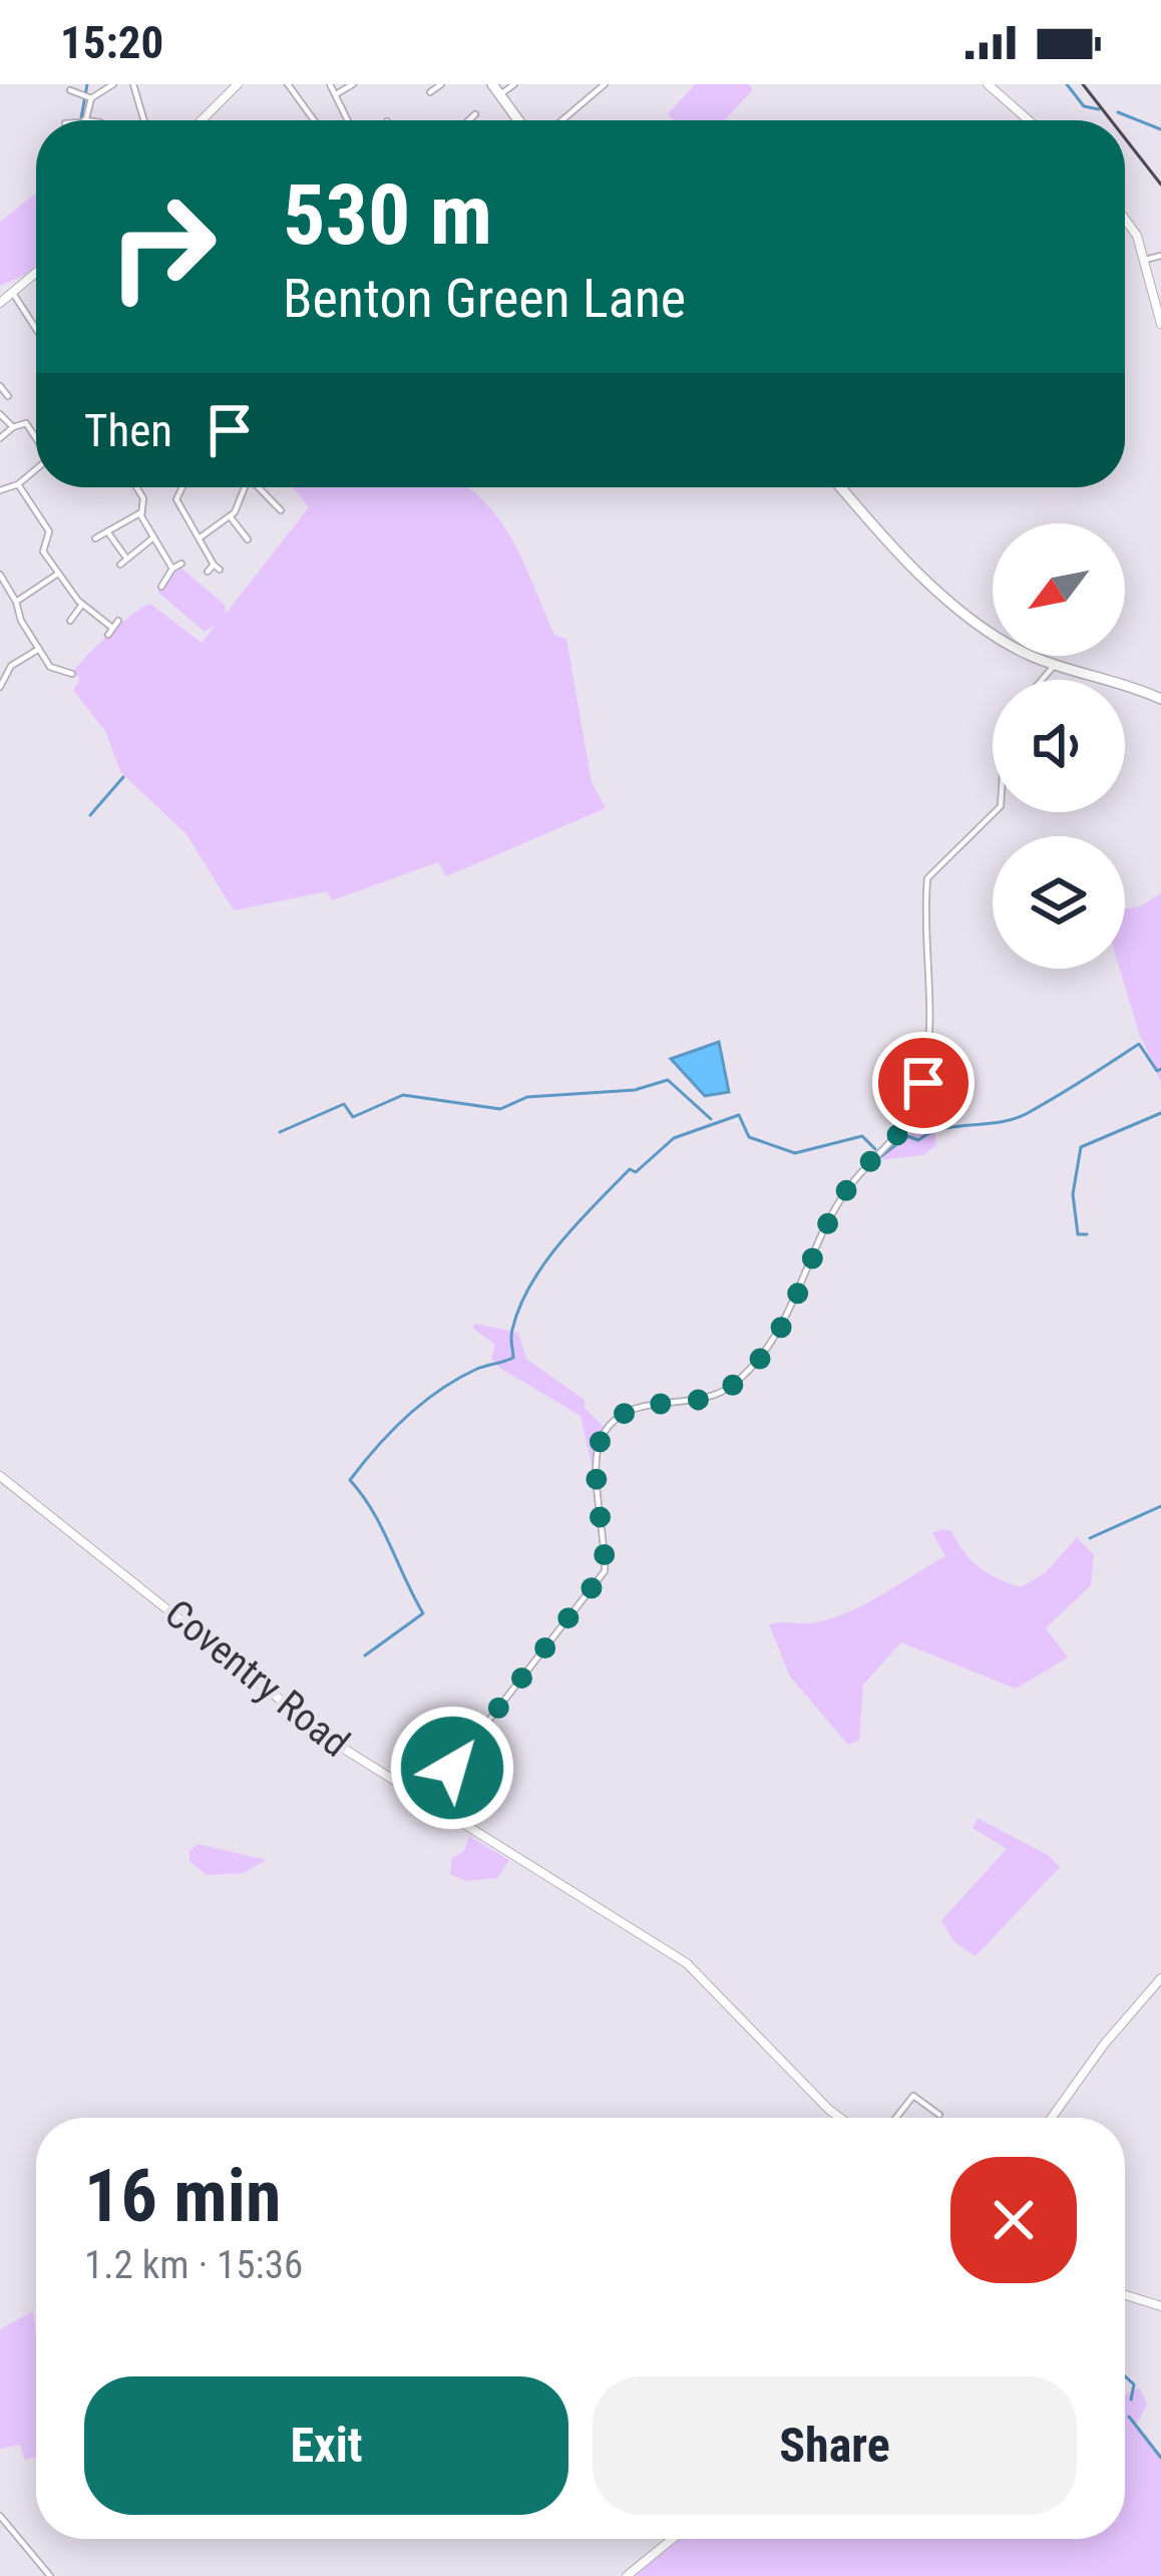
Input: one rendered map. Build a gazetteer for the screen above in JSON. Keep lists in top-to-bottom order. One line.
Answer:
{"streets":{"street":["Coventry Road"]},"north":"bottom left","page":{"status":"15:20","turn":["530 m","Benton Green Lane"],"then":"Then","heading":["16 min","1.2 km · 15:36"],"buttons":["Exit","Share"]}}
